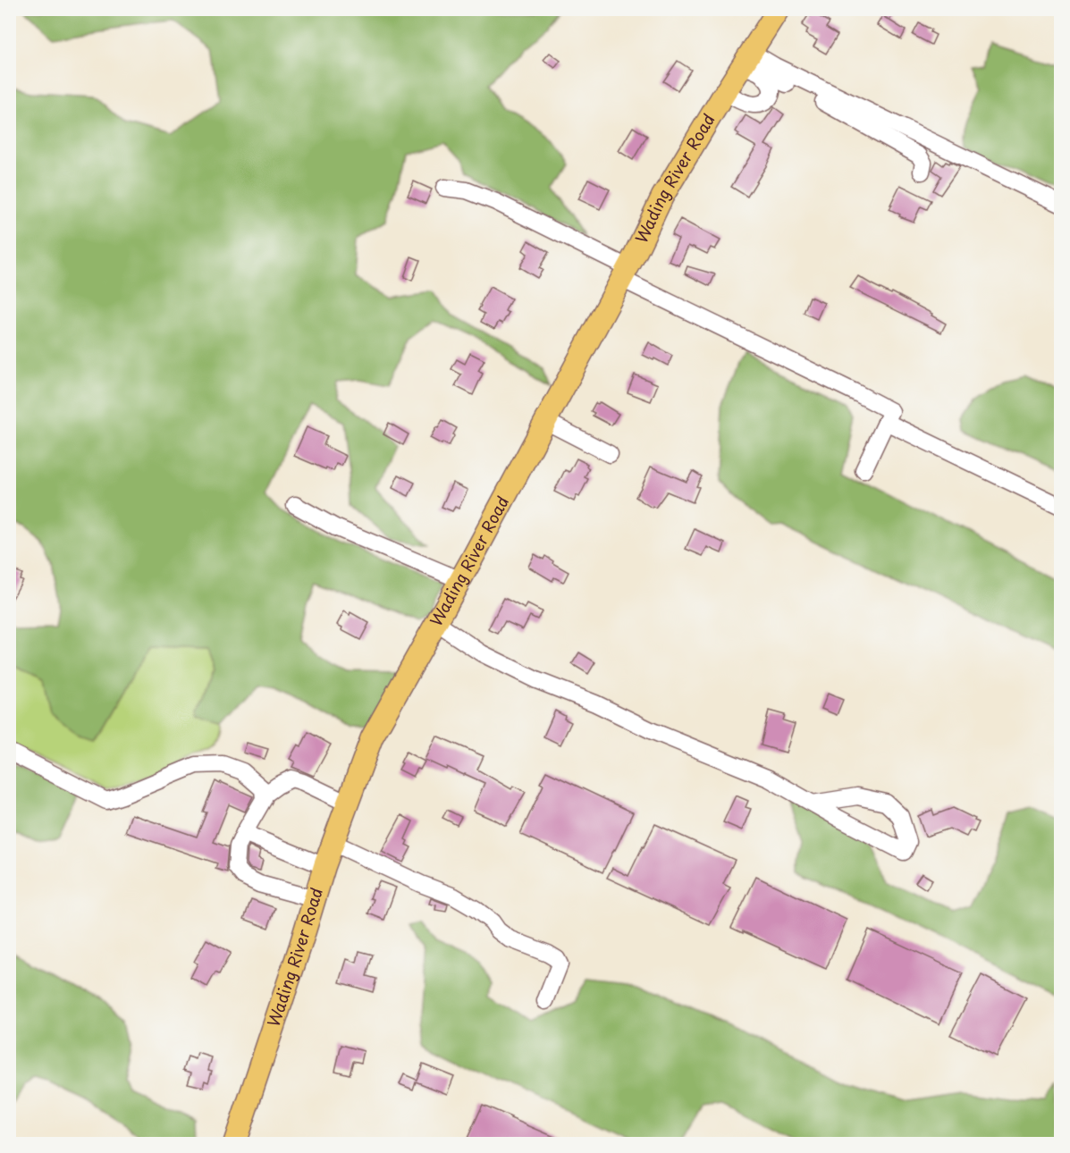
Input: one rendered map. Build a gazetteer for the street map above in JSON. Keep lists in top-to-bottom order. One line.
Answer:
{"streets":{"main road":["Wading River Road"]}}
